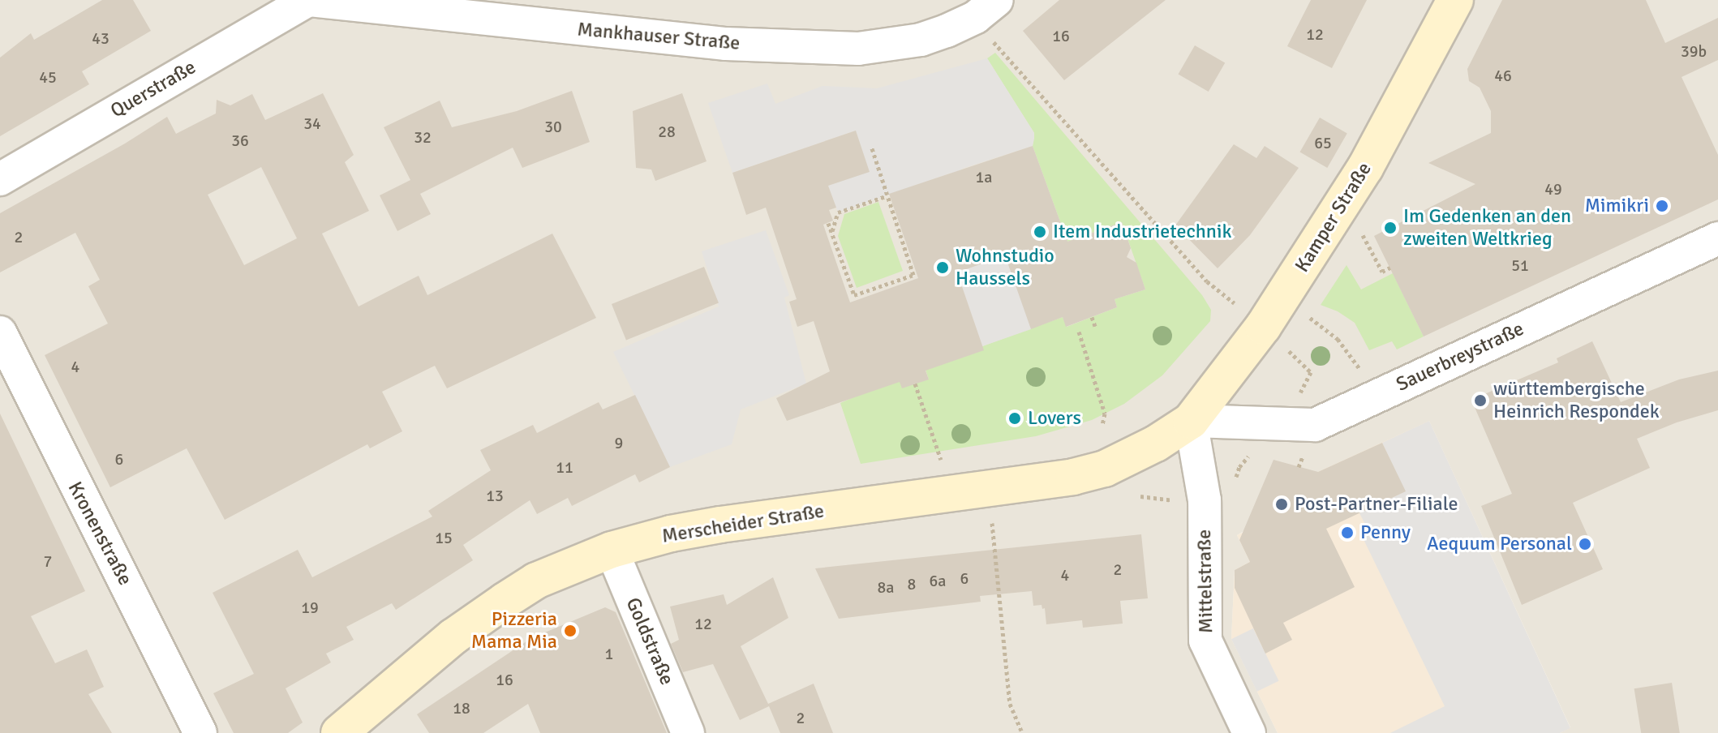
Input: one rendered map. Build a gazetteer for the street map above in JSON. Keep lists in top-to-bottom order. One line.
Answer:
{"streets":{"main road":["Kamper Straße","Merscheider Straße"],"street":["Mankhauser Straße","Querstraße","Sauerbreystraße","Kronenstraße","Mittelstraße","Goldstraße"]},"crossings":[["Mankhauser Straße","Querstraße"],["Kamper Straße","Sauerbreystraße"],["Kamper Straße","Merscheider Straße"],["Kamper Straße","Mittelstraße"],["Sauerbreystraße","Merscheider Straße"],["Sauerbreystraße","Mittelstraße"],["Merscheider Straße","Mittelstraße"],["Merscheider Straße","Goldstraße"]],"places":["Mimikri","Im Gedenken an den zweiten Weltkrieg","Item Industrietechnik","Wohnstudio Haussels","württembergische Heinrich Respondek","Lovers","Post-Partner-Filiale","Penny","Aequum Personal","Pizzeria Mama Mia"],"house_numbers":["12","16","43","39b","46","45","34","30","28","32","36","65","1a","49","2","51","4","9","6","11","13","15","7","2","4","6","6a","8","8a","19","12","1","16","18","2"]}
